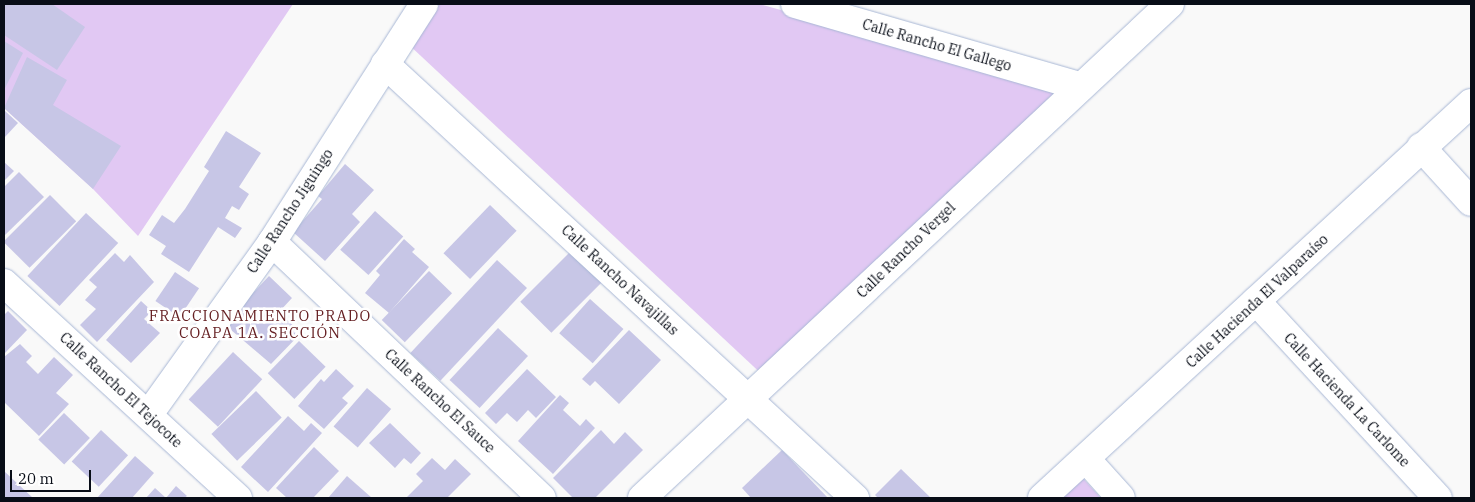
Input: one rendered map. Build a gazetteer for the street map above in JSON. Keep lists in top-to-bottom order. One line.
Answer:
{"streets":{"street":["Calle Rancho El Gallego","Calle Rancho Jiguingo","Calle Rancho Vergel","Calle Rancho Navajillas","Calle Hacienda El Valparaíso","Calle Rancho El Tejocote","Calle Hacienda La Carlome","Calle Rancho El Sauce"]},"crossings":[["Calle Rancho El Gallego","Calle Rancho Vergel"],["Calle Rancho Jiguingo","Calle Rancho Navajillas"],["Calle Rancho Jiguingo","Calle Rancho El Tejocote"],["Calle Rancho Jiguingo","Calle Rancho El Sauce"],["Calle Rancho Vergel","Calle Rancho Navajillas"],["Calle Hacienda El Valparaíso","Calle Hacienda La Carlome"]],"districts":["FRACCIONAMIENTO PRADO COAPA 1A. SECCIÓN"],"scale_bar":"20 m"}
